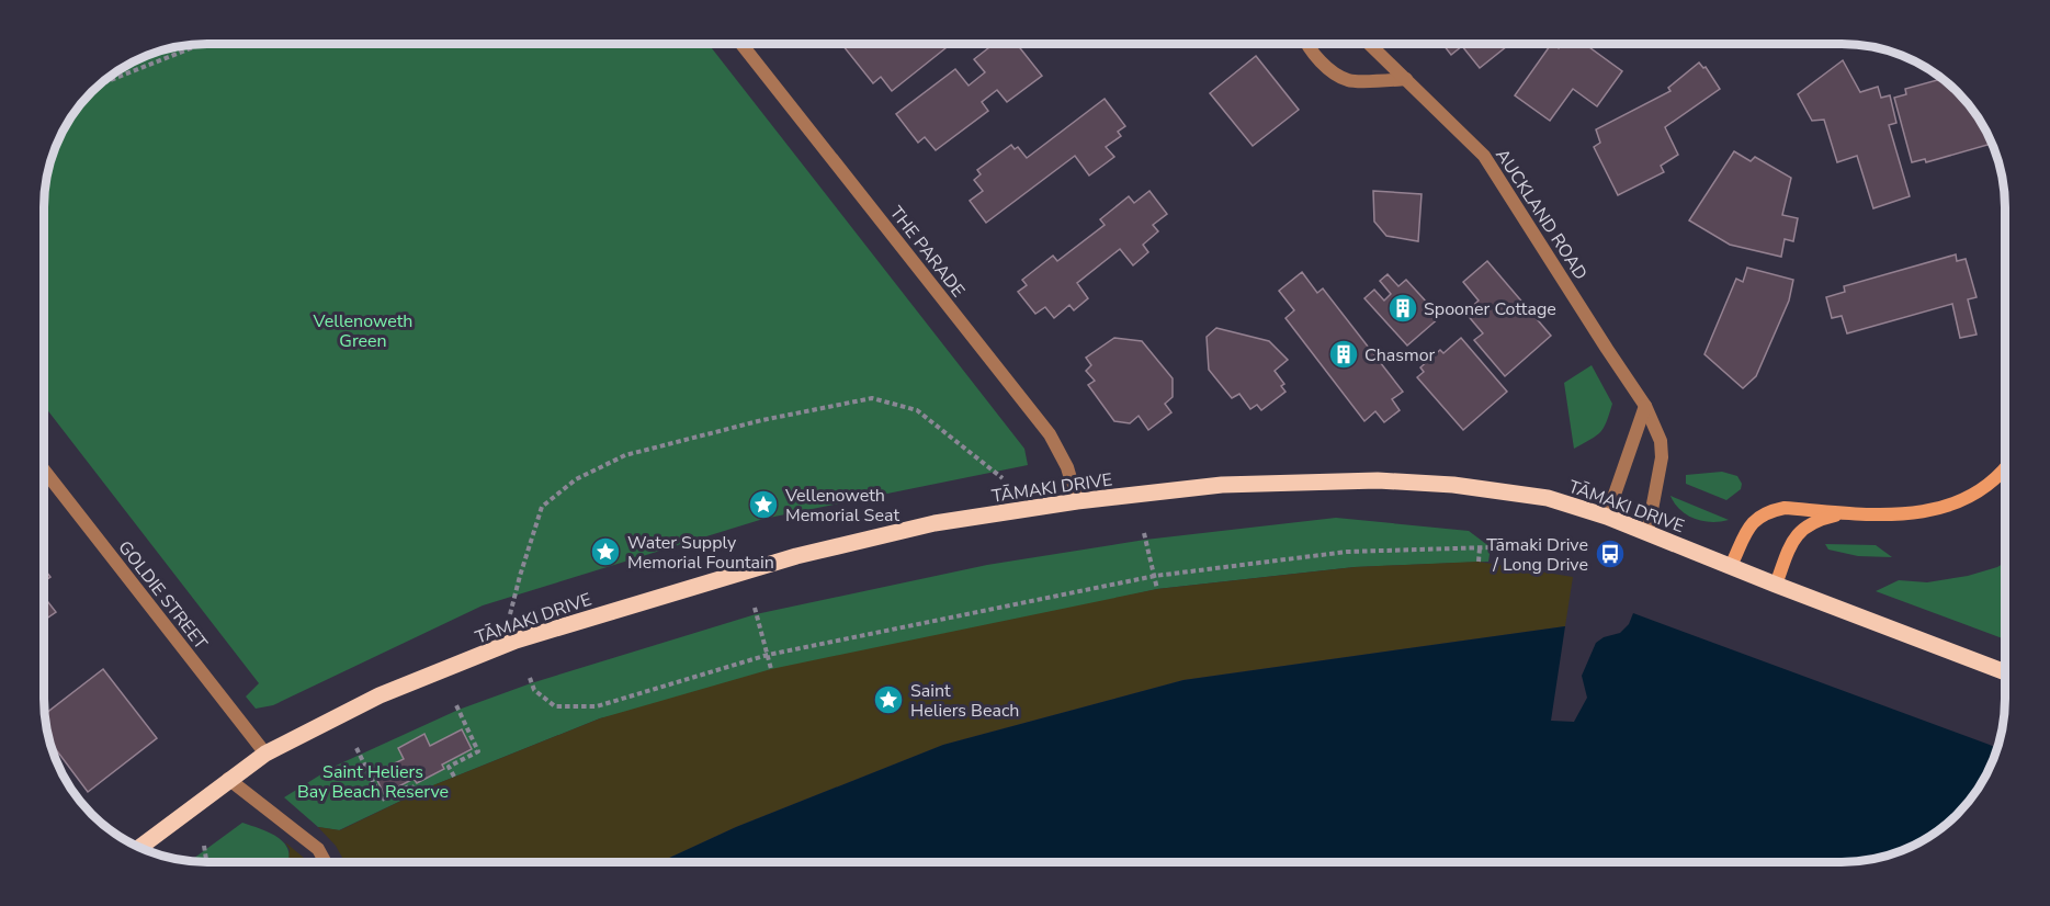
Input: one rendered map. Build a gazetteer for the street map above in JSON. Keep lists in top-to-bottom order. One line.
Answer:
{"streets":{"main road":["TĀMAKI DRIVE"],"street":["AUCKLAND ROAD","THE PARADE","GOLDIE STREET"]},"crossings":[["AUCKLAND ROAD","TĀMAKI DRIVE"],["THE PARADE","TĀMAKI DRIVE"],["TĀMAKI DRIVE","GOLDIE STREET"]],"parks":["Vellenoweth Green","Saint Heliers Bay Beach Reserve"],"places":{"building":["Spooner Cottage","Chasmor"],"place":["Vellenoweth Memorial Seat","Water Supply Memorial Fountain","Saint Heliers Beach"],"bus stop":["Tāmaki Drive / Long Drive"]}}
